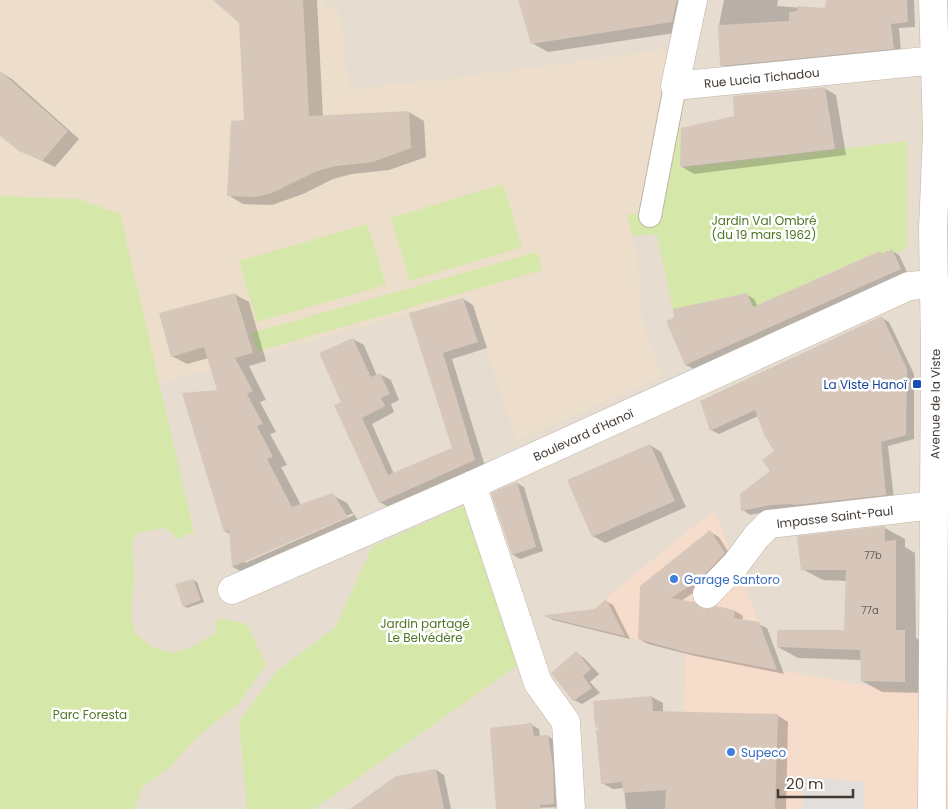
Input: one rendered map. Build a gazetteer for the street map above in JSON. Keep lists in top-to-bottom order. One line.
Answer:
{"streets":{"street":["Rue Lucia Tichadou","Avenue de la Viste","Boulevard d'Hanoï","Impasse Saint-Paul"]},"crossings":[["Rue Lucia Tichadou","Avenue de la Viste"],["Avenue de la Viste","Boulevard d'Hanoï"],["Avenue de la Viste","Impasse Saint-Paul"]],"parks":["Jardin Val Ombré (du 19 mars 1962)","Jardin partagé Le Belvédère","Parc Foresta"],"places":{"transit":["La Viste Hanoï"],"other":["Garage Santoro","Supeco"]},"house_numbers":["77b","77a"],"scale_bar":"20 m"}
